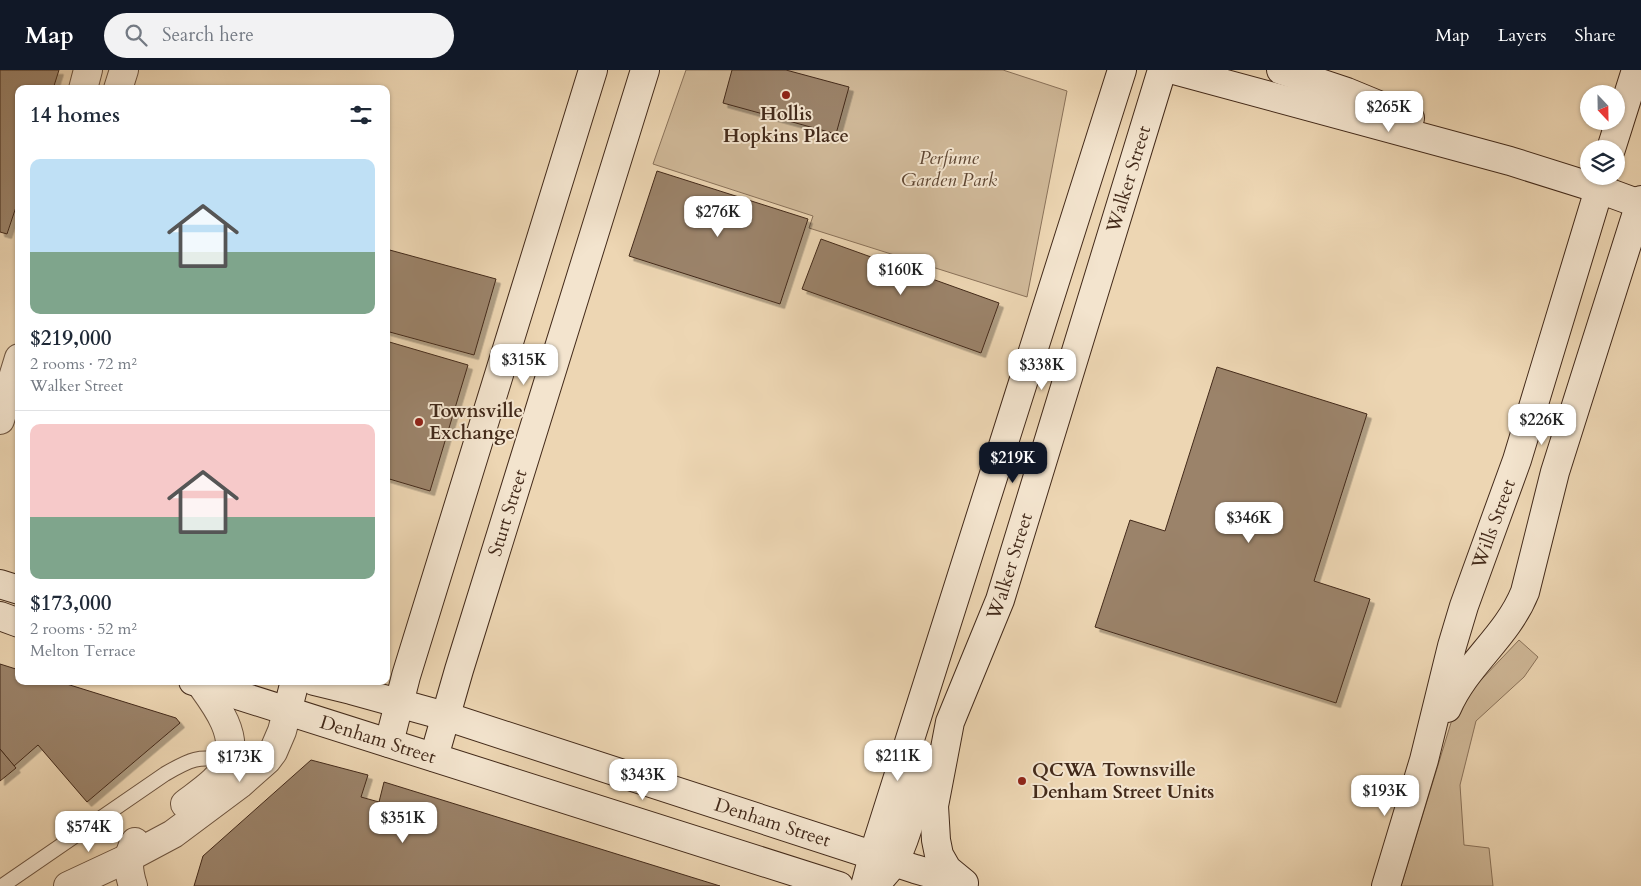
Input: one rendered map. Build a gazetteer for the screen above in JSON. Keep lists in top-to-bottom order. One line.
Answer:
{"streets":{"main road":["Walker Street","Sturt Street","Wills Street","Denham Street"]},"crossings":[["Walker Street","Denham Street"],["Sturt Street","Denham Street"]],"parks":["Perfume Garden Park"],"places":["Hollis Hopkins Place","Townsville Exchange","QCWA Townsville Denham Street Units"],"north":"bottom","page":{"header":"Map","search":"Search here","nav":["Map","Layers","Share"],"heading":"14 homes","price":["$265K","$276K","$160K","$315K","$338K","$226K","$219K","$346K","$211K","$173K","$343K","$193K","$351K","$574K"],"list":[{"name":"$219,000","note":"2 rooms · 72 m² · Walker Street"},{"name":"$173,000","note":"2 rooms · 52 m² · Melton Terrace"}]}}
